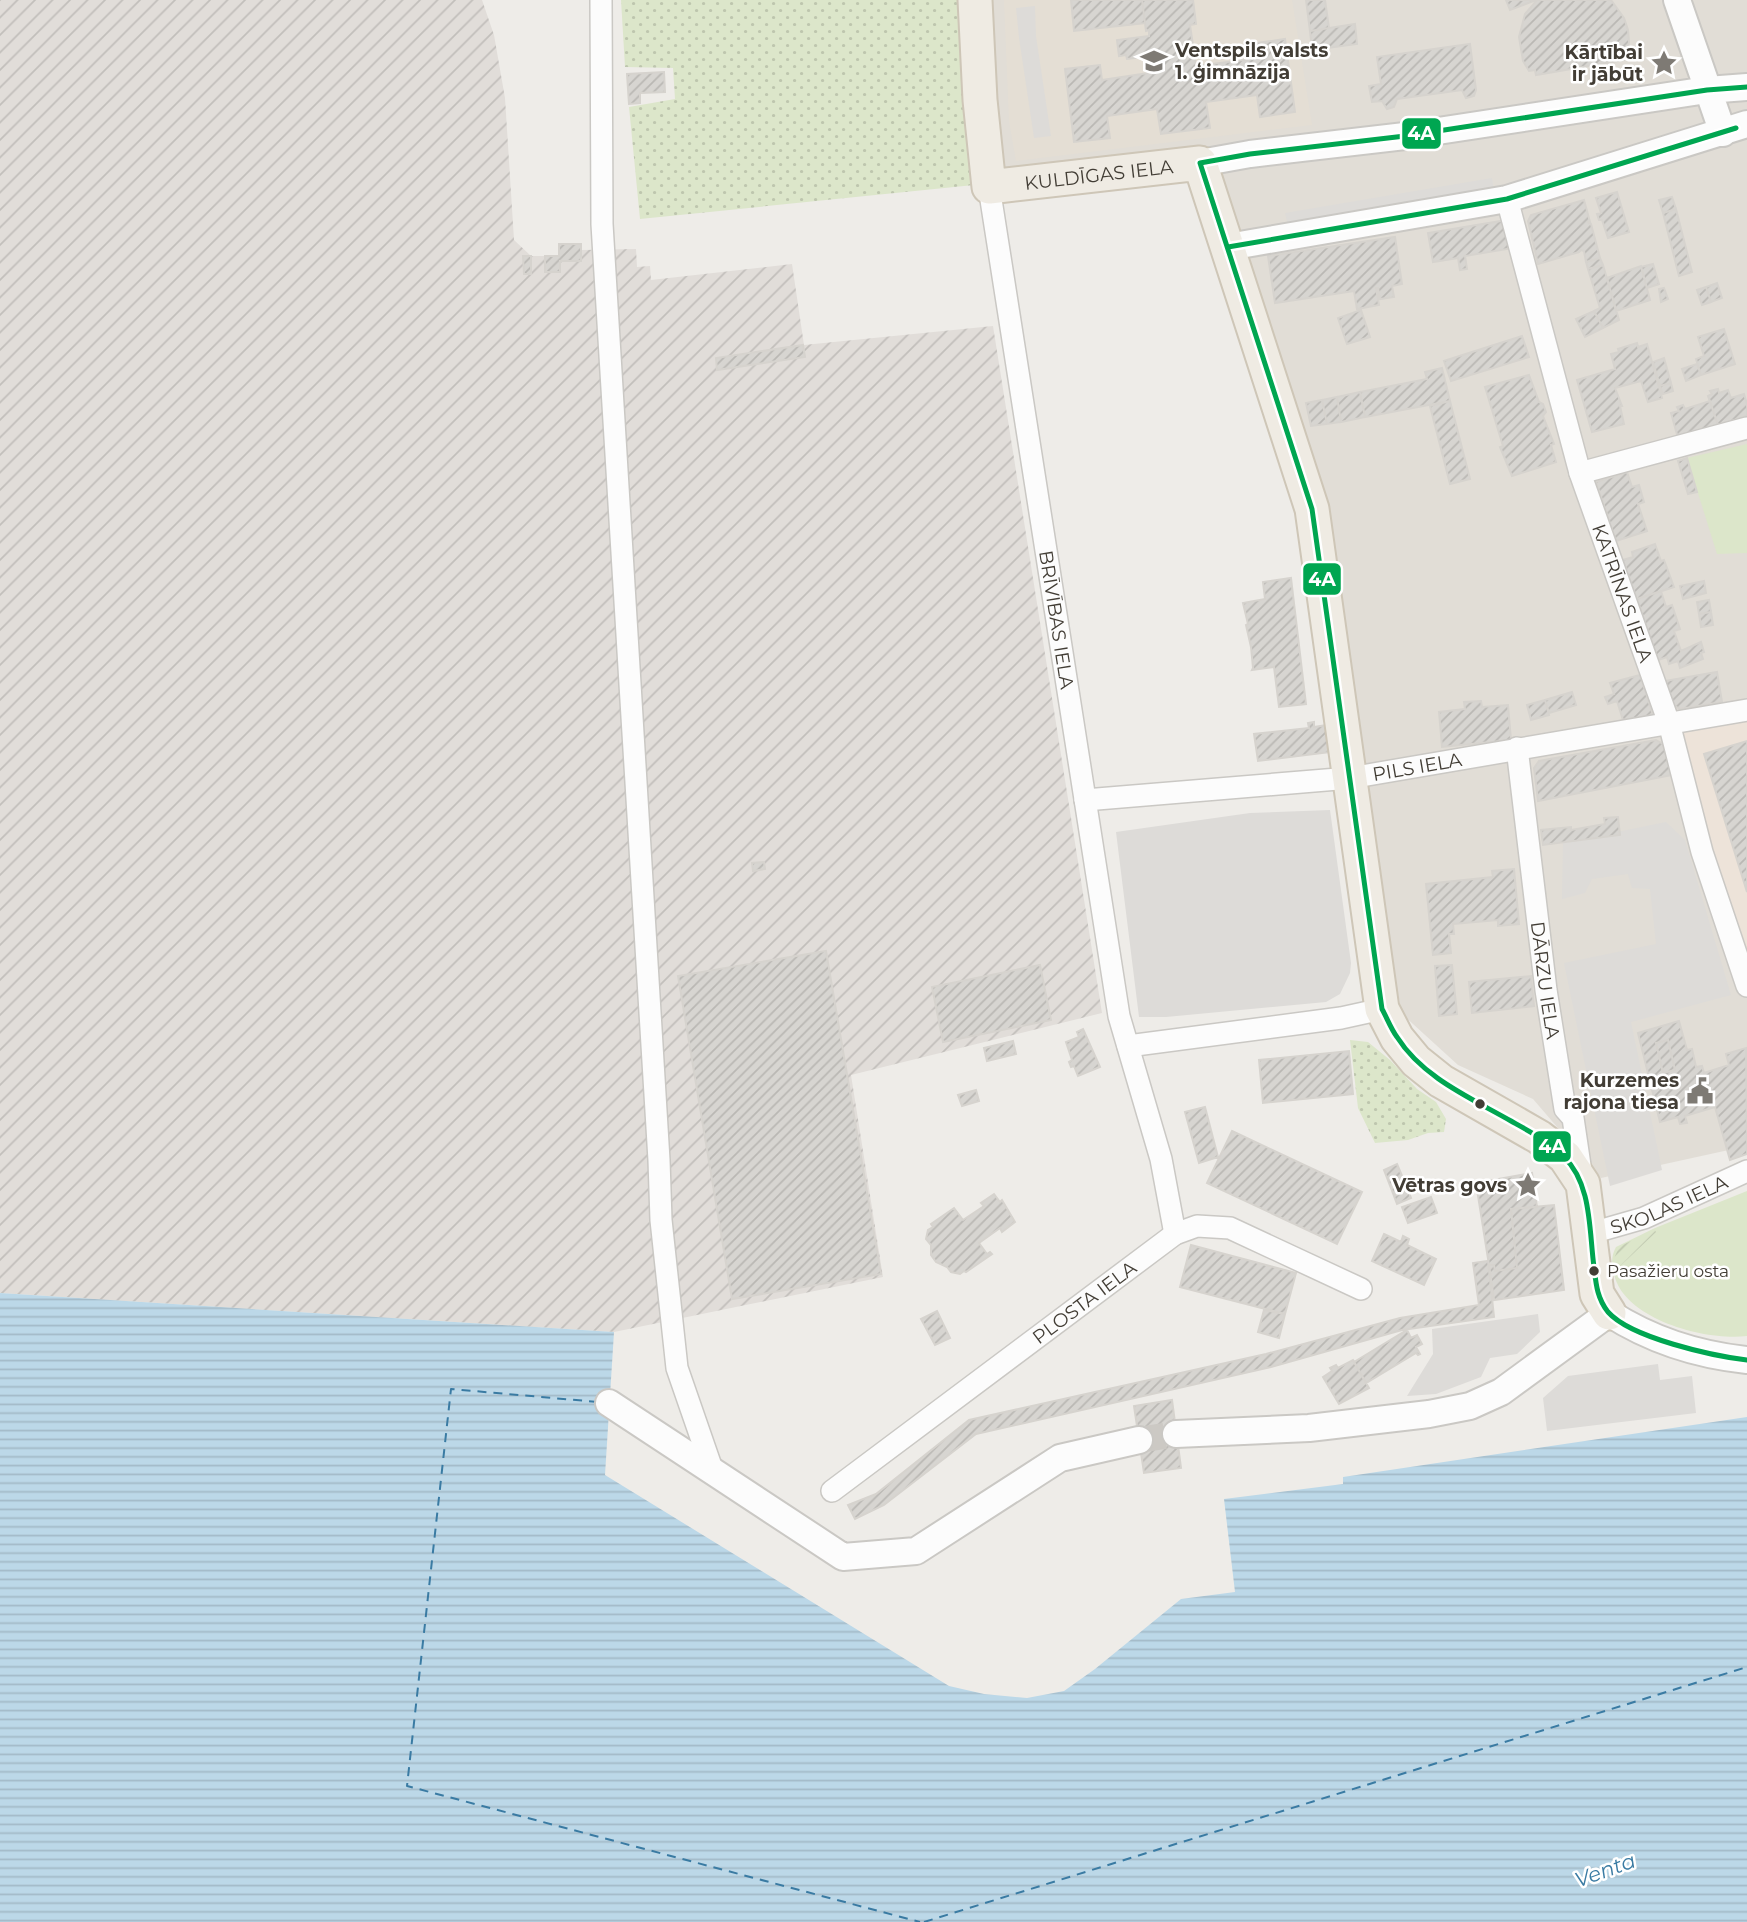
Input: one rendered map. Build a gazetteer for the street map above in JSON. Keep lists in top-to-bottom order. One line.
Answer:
{"streets":{"main road":["KULDĪGAS IELA","BRĪVĪBAS IELA","DĀRZU IELA"],"street":["KATRĪNAS IELA","PILS IELA","SKOLAS IELA","PLOSTA IELA"]},"crossings":[["KULDĪGAS IELA","BRĪVĪBAS IELA"],["KATRĪNAS IELA","PILS IELA"],["BRĪVĪBAS IELA","PILS IELA"],["BRĪVĪBAS IELA","PLOSTA IELA"],["PILS IELA","DĀRZU IELA"],["DĀRZU IELA","SKOLAS IELA"]],"water":["Venta"],"places":{"school or university":["Ventspils valsts 1. ģimnāzija"],"place":["Kārtībai ir jābūt","Vētras govs"],"public building":["Kurzemes rajona tiesa"],"other":["Pasažieru osta"]},"lines":["transit line 4A"]}
